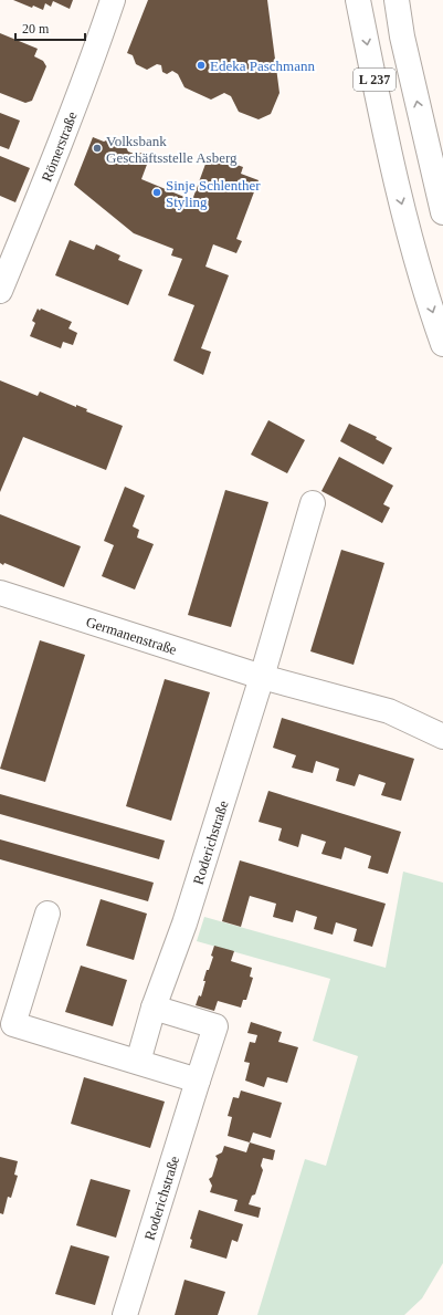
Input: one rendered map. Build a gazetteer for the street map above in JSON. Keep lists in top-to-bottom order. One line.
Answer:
{"streets":{"main road":["L 237","Römerstraße","Germanenstraße","Roderichstraße"]},"crossings":[["Germanenstraße","Roderichstraße"]],"places":["Edeka Paschmann","Volksbank Geschäftsstelle Asberg","Sinje Schlenther Styling"],"scale_bar":"20 m"}
